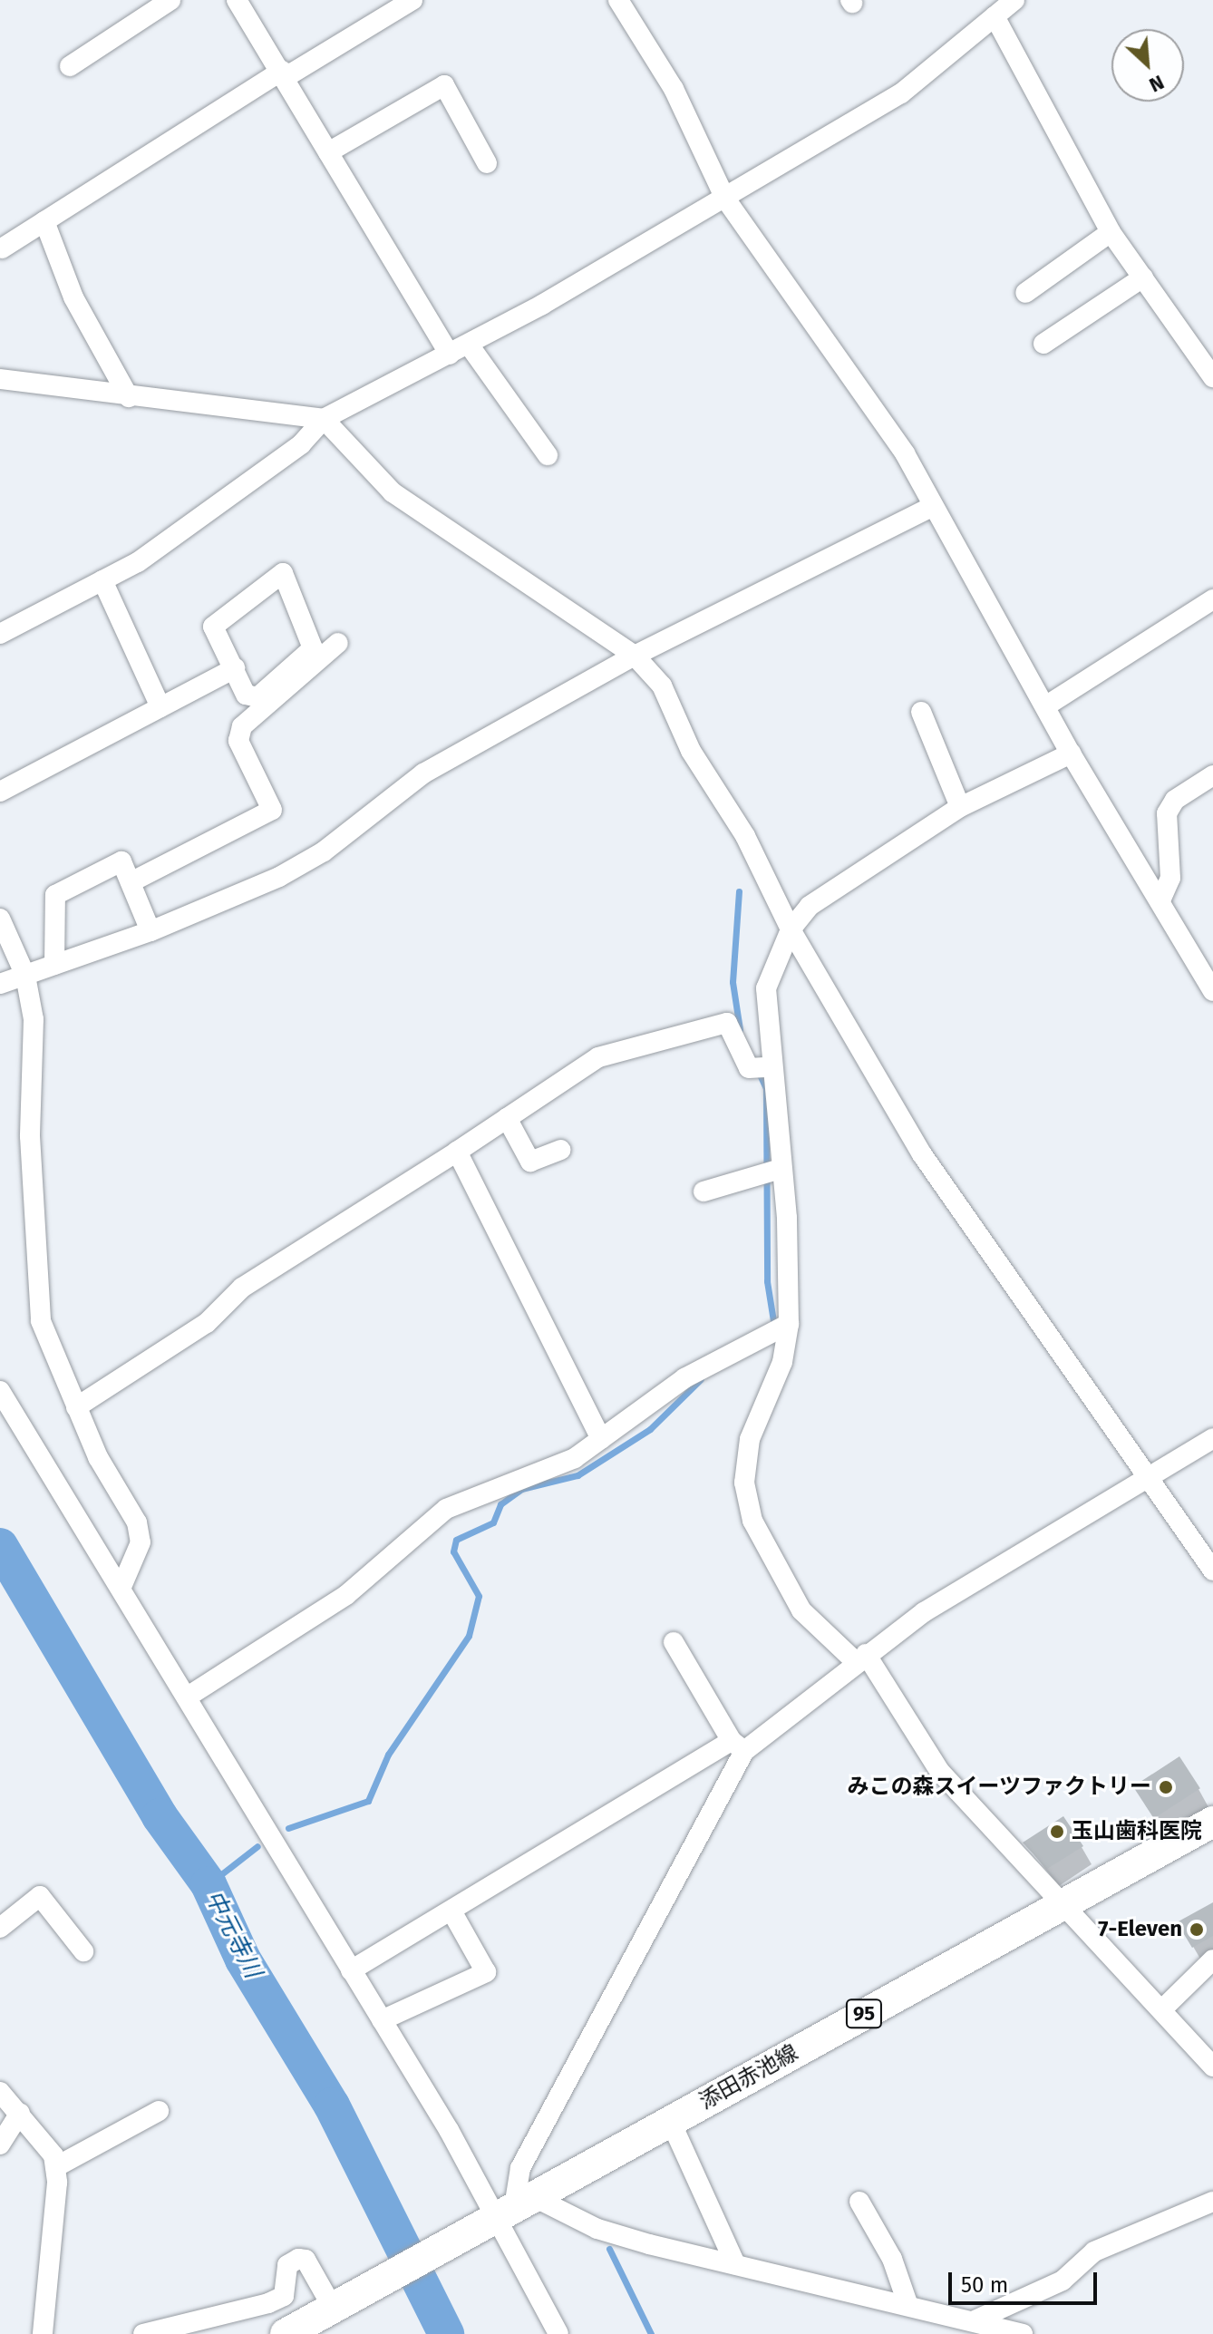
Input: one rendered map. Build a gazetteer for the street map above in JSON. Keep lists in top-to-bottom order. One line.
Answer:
{"streets":{"main road":["95","添田赤池線"]},"water":["中元寺川"],"places":["みこの森スイーツファクトリー","玉山歯科医院","7-Eleven"],"scale_bar":"50 m","north":"bottom right"}
